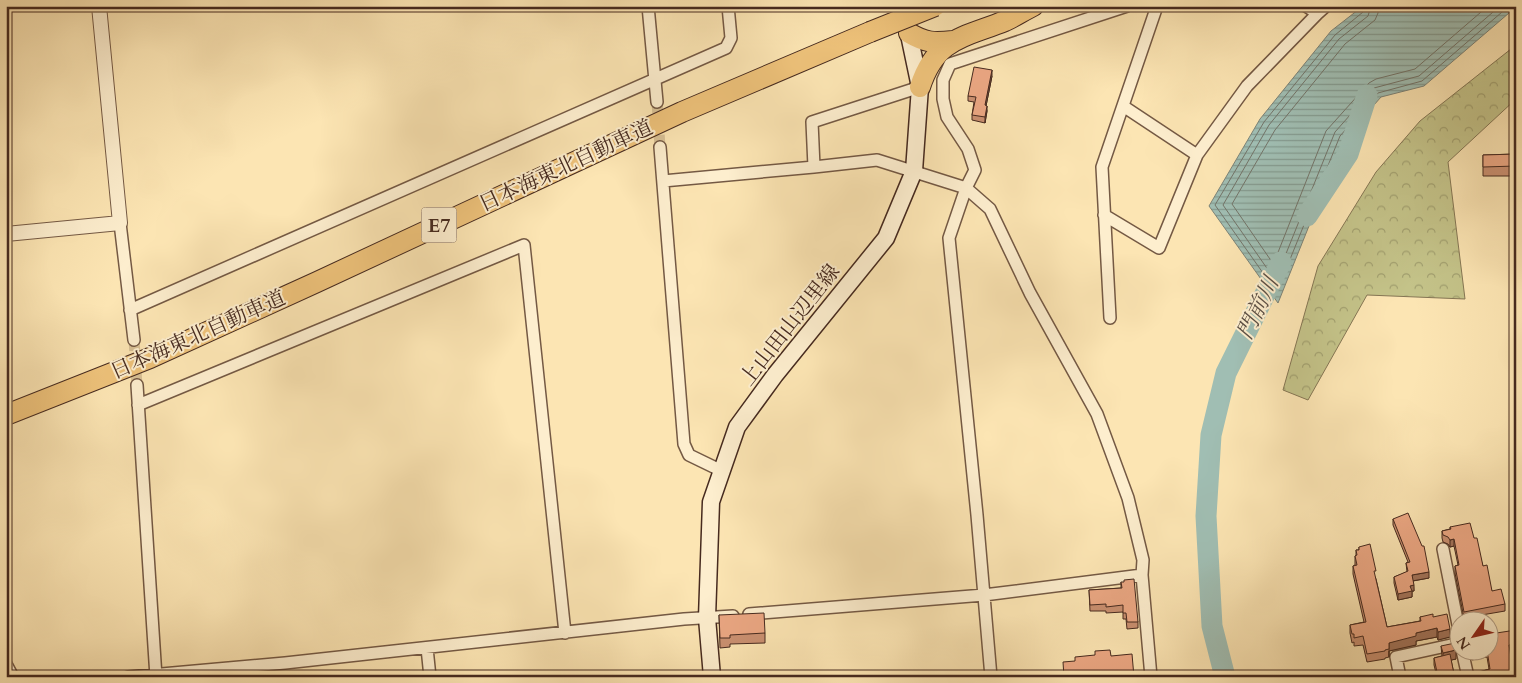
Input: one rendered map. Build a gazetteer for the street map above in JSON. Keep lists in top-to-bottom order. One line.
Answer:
{"streets":{"highway":["日本海東北自動車道","E7"],"main road":["上山田山辺里線"]},"water":["門前川"],"north":"bottom left"}
